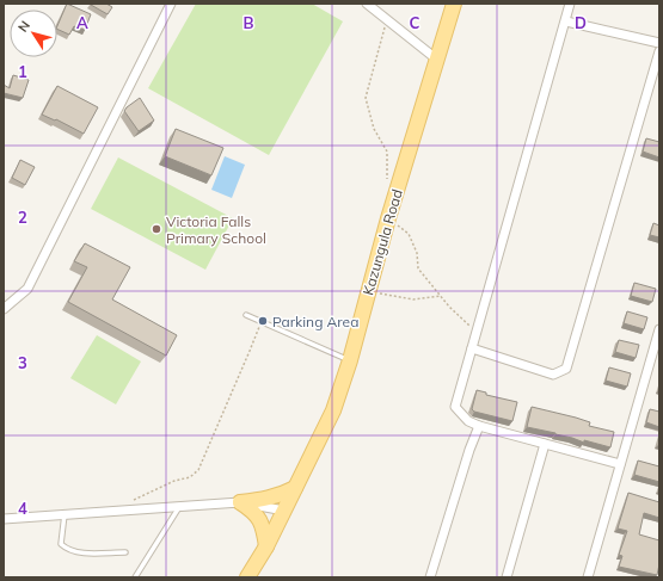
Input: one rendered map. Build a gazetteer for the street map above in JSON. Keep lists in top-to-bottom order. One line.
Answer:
{"streets":{"main road":["Kazungula Road"]},"places":["Victoria Falls Primary School","Parking Area"],"north":"top left","grid":{"columns":["A","B","C","D"],"rows":["1","2","3","4"]}}
